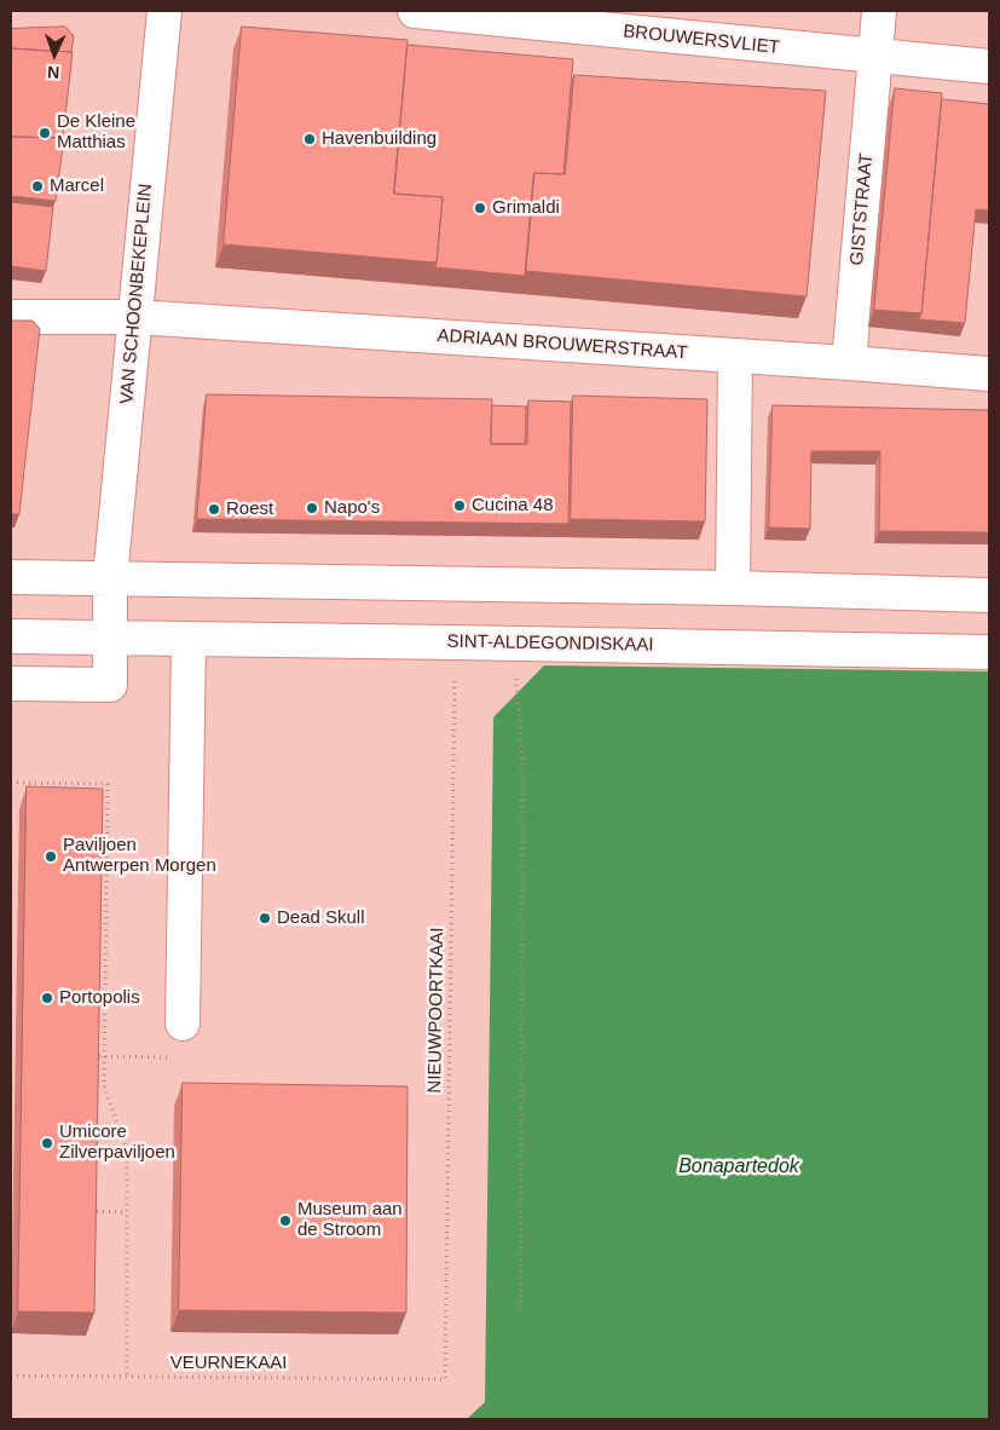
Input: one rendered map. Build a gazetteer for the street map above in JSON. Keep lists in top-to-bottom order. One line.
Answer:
{"streets":{"street":["BROUWERSVLIET","GISTSTRAAT","VAN SCHOONBEKEPLEIN","ADRIAAN BROUWERSTRAAT","SINT-ALDEGONDISKAAI"],"path":["NIEUWPOORTKAAI","VEURNEKAAI"]},"crossings":[["BROUWERSVLIET","GISTSTRAAT"],["GISTSTRAAT","ADRIAAN BROUWERSTRAAT"],["VAN SCHOONBEKEPLEIN","ADRIAAN BROUWERSTRAAT"],["VAN SCHOONBEKEPLEIN","SINT-ALDEGONDISKAAI"],["SINT-ALDEGONDISKAAI","NIEUWPOORTKAAI"],["NIEUWPOORTKAAI","VEURNEKAAI"]],"water":["Bonapartedok"],"places":["De Kleine Matthias","Havenbuilding","Marcel","Grimaldi","Cucina 48","Napo's","Roest","Paviljoen Antwerpen Morgen","Dead Skull","Portopolis","Umicore Zilverpaviljoen","Museum aan de Stroom"],"north":"bottom"}
